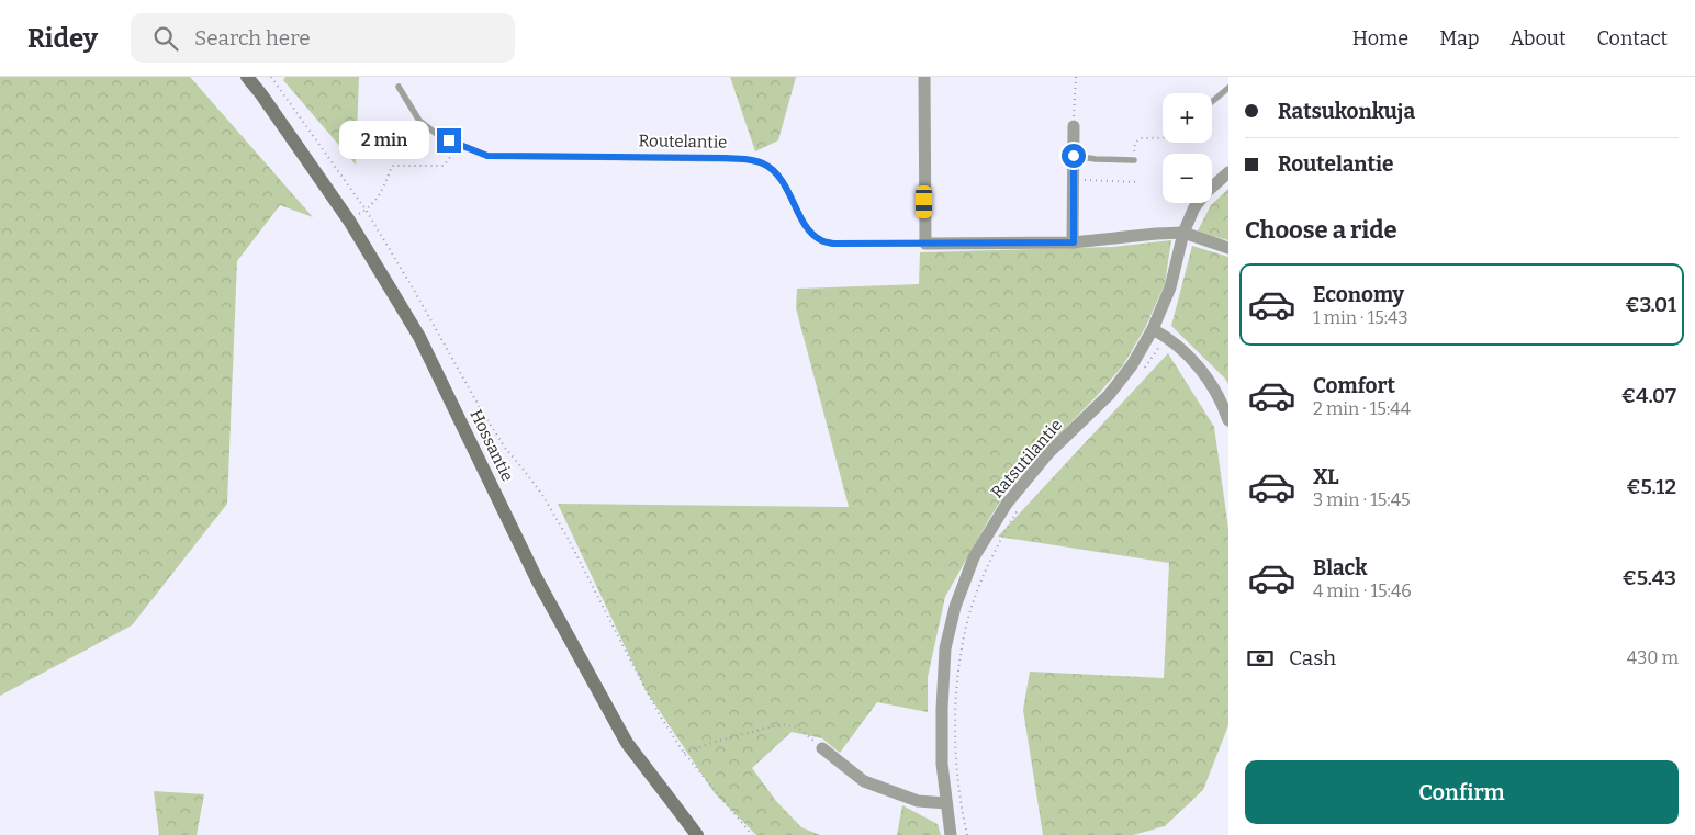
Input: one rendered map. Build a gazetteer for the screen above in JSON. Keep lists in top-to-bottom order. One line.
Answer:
{"streets":{"main road":["Hossantie"],"street":["Routelantie","Ratsutilantie"]},"crossings":[["Routelantie","Ratsutilantie"]],"page":{"header":"Ridey","search":"Search here","nav":["Home","Map","About","Contact"],"banner":["Ratsukonkuja","Routelantie"],"map_buttons":["+","−"],"bubble":"2 min","heading":"Choose a ride","list":[{"name":"Economy","note":"1 min · 15:43","value":"€3.01"},{"name":"Comfort","note":"2 min · 15:44","value":"€4.07"},{"name":"XL","note":"3 min · 15:45","value":"€5.12"},{"name":"Black","note":"4 min · 15:46","value":"€5.43"}],"pay":["Cash","430 m"],"buttons":"Confirm"}}
